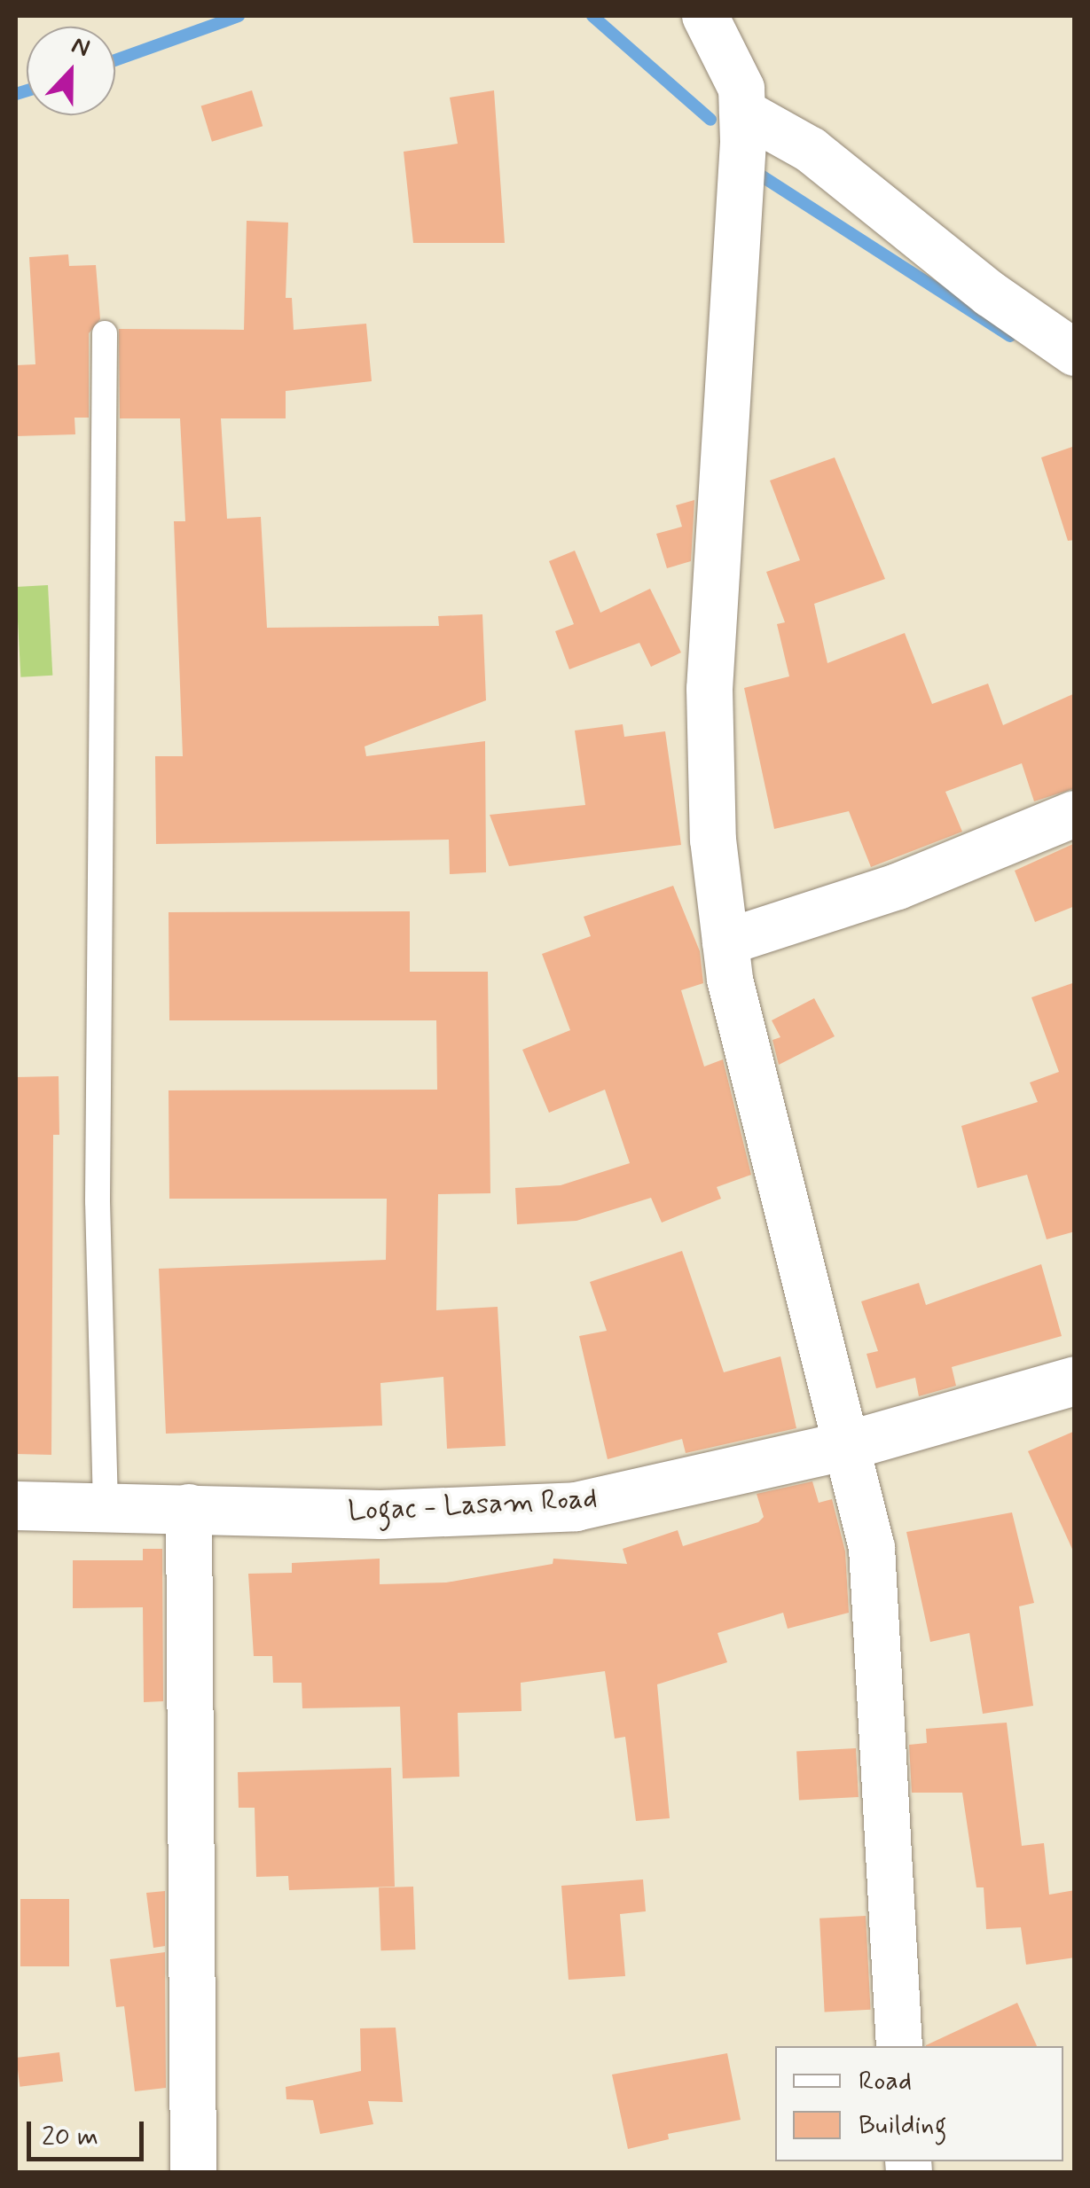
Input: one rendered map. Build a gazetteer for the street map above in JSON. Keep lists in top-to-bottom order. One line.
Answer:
{"streets":{"main road":["Logac - Lasam Road"]},"legend":["Road","Building"],"scale_bar":"20 m","north":"top"}
